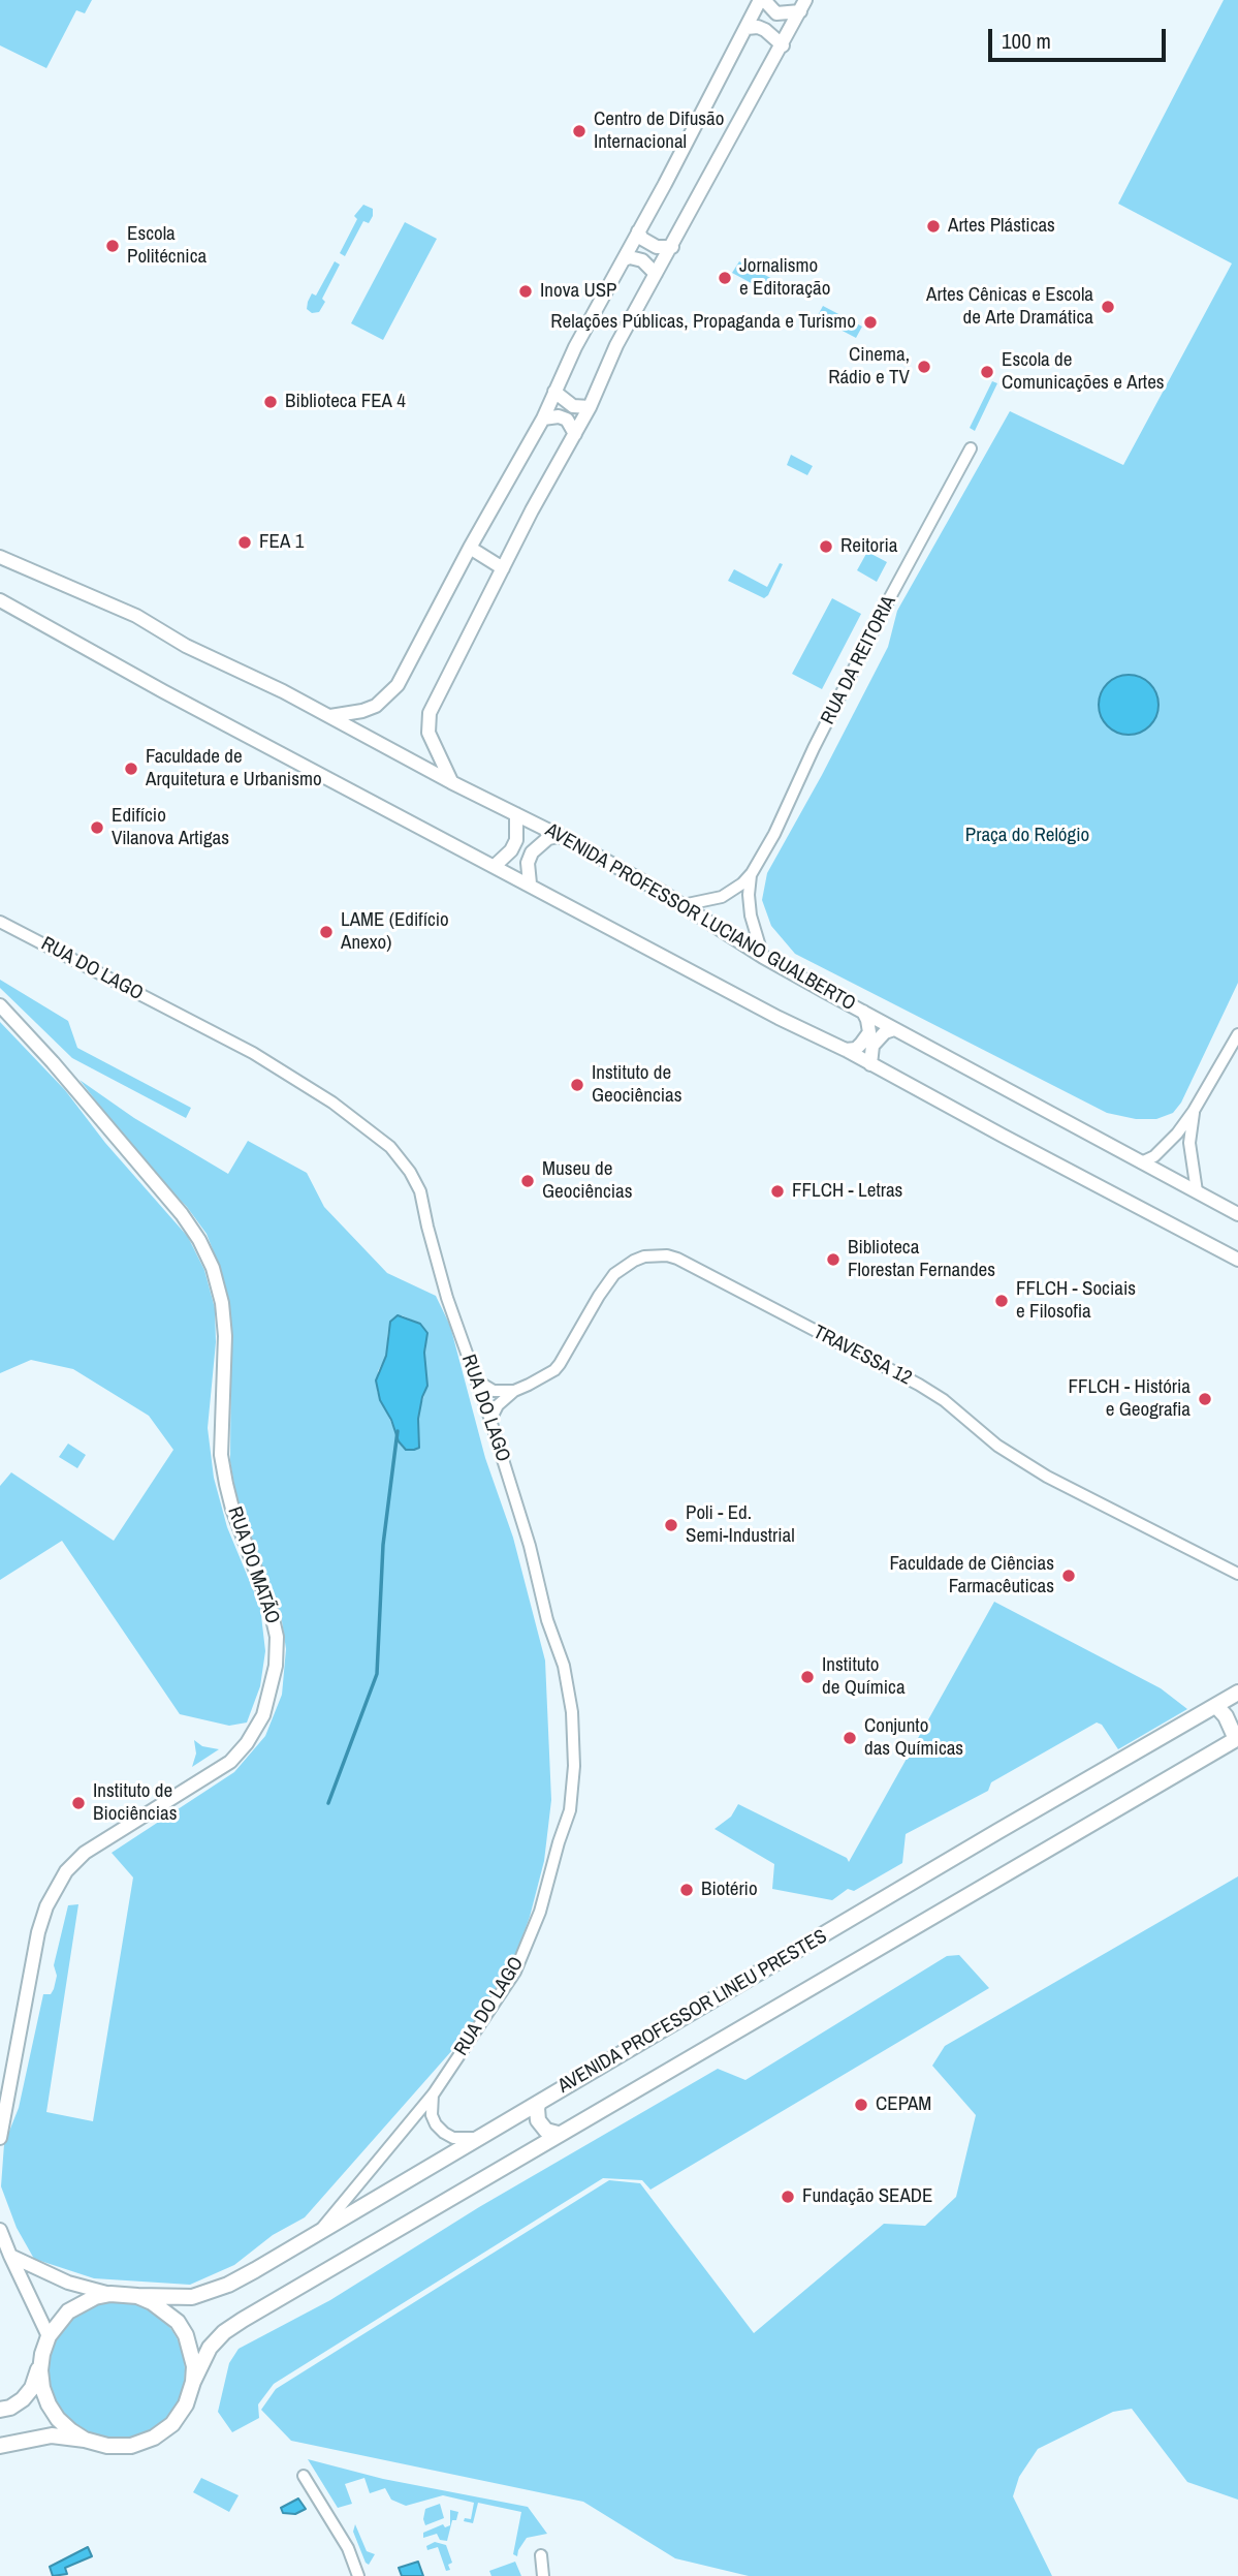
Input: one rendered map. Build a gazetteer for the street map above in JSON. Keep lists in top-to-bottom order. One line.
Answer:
{"streets":{"main road":["AVENIDA PROFESSOR LINEU PRESTES"],"street":["RUA DA REITORIA","AVENIDA PROFESSOR LUCIANO GUALBERTO","RUA DO LAGO","TRAVESSA 12","RUA DO MATÃO"]},"crossings":[["RUA DA REITORIA","AVENIDA PROFESSOR LUCIANO GUALBERTO"],["RUA DO LAGO","TRAVESSA 12"],["RUA DO LAGO","AVENIDA PROFESSOR LINEU PRESTES"]],"parks":["Praça do Relógio"],"places":["Centro de Difusão Internacional","Artes Plásticas","Escola Politécnica","Jornalismo e Editoração","Inova USP","Artes Cênicas e Escola de Arte Dramática","Relações Públicas, Propaganda e Turismo","Cinema, Rádio e TV","Escola de Comunicações e Artes","Biblioteca FEA 4","FEA 1","Reitoria","Faculdade de Arquitetura e Urbanismo","Edifício Vilanova Artigas","LAME (Edifício Anexo)","Instituto de Geociências","Museu de Geociências","FFLCH - Letras","Biblioteca Florestan Fernandes","FFLCH - Sociais e Filosofia","FFLCH - História e Geografia","Poli - Ed. Semi-Industrial","Faculdade de Ciências Farmacêuticas","Instituto de Química","Conjunto das Químicas","Instituto de Biociências","Biotério","CEPAM","Fundação SEADE"],"scale_bar":"100 m"}
